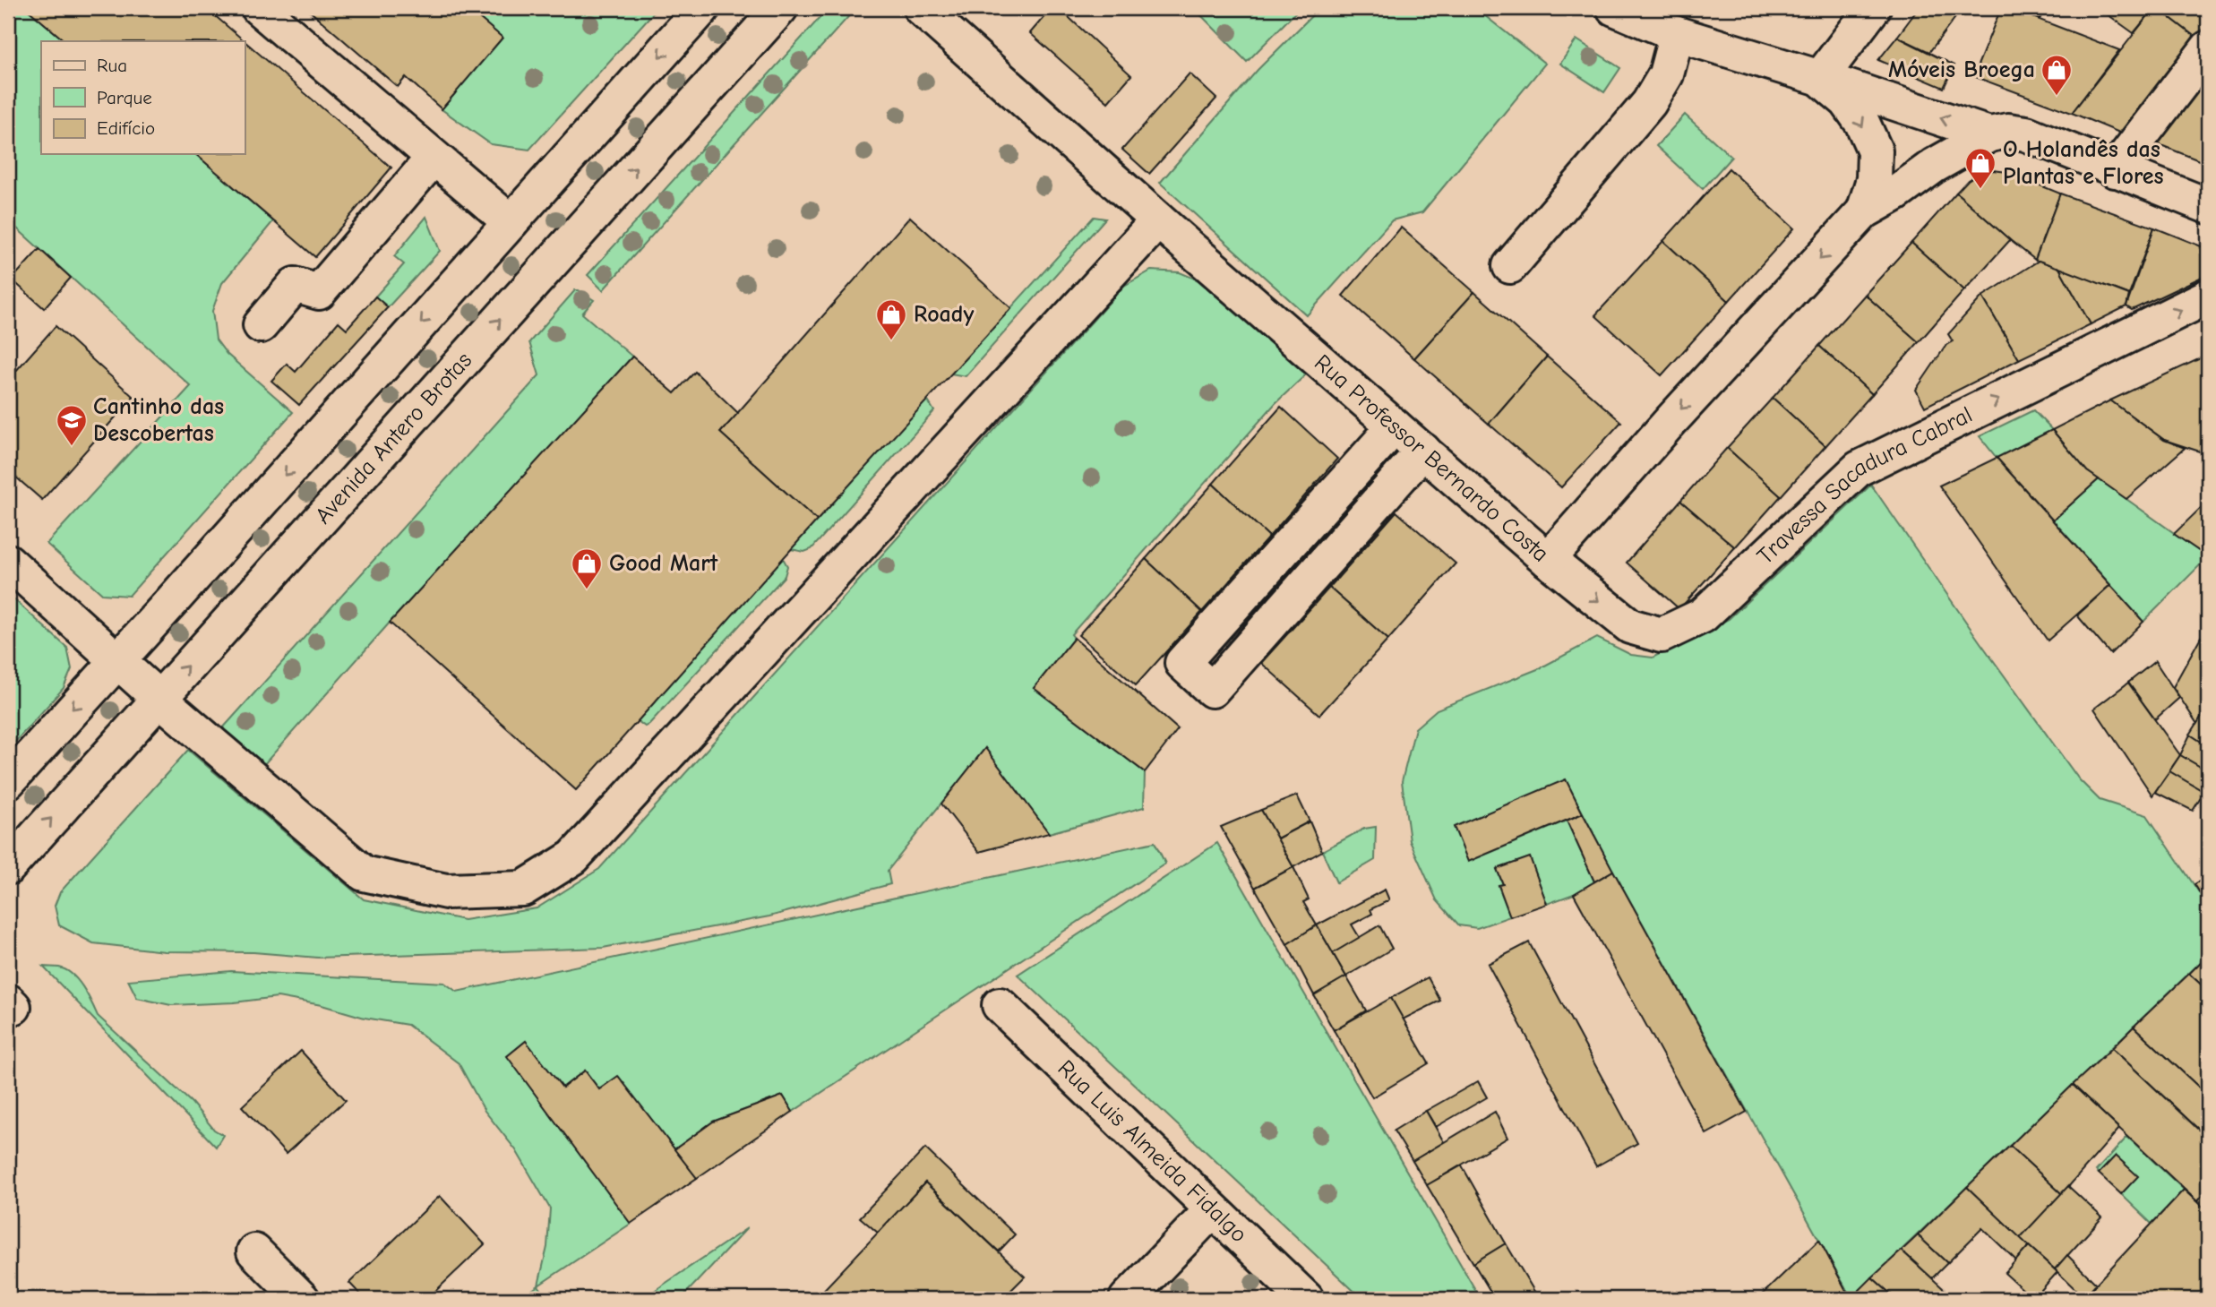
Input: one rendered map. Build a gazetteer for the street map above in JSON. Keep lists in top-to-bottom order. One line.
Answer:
{"streets":{"street":["Avenida Antero Brotas","Rua Professor Bernardo Costa","Travessa Sacadura Cabral","Rua Luis Almeida Fidalgo"]},"crossings":[["Rua Professor Bernardo Costa","Travessa Sacadura Cabral"]],"one_way":["Travessa Sacadura Cabral"],"places":{"shop":["Móveis Broega","O Holandês das Plantas e Flores","Roady","Good Mart"],"school or university":["Cantinho das Descobertas"]},"legend":["Rua","Parque","Edifício"]}
